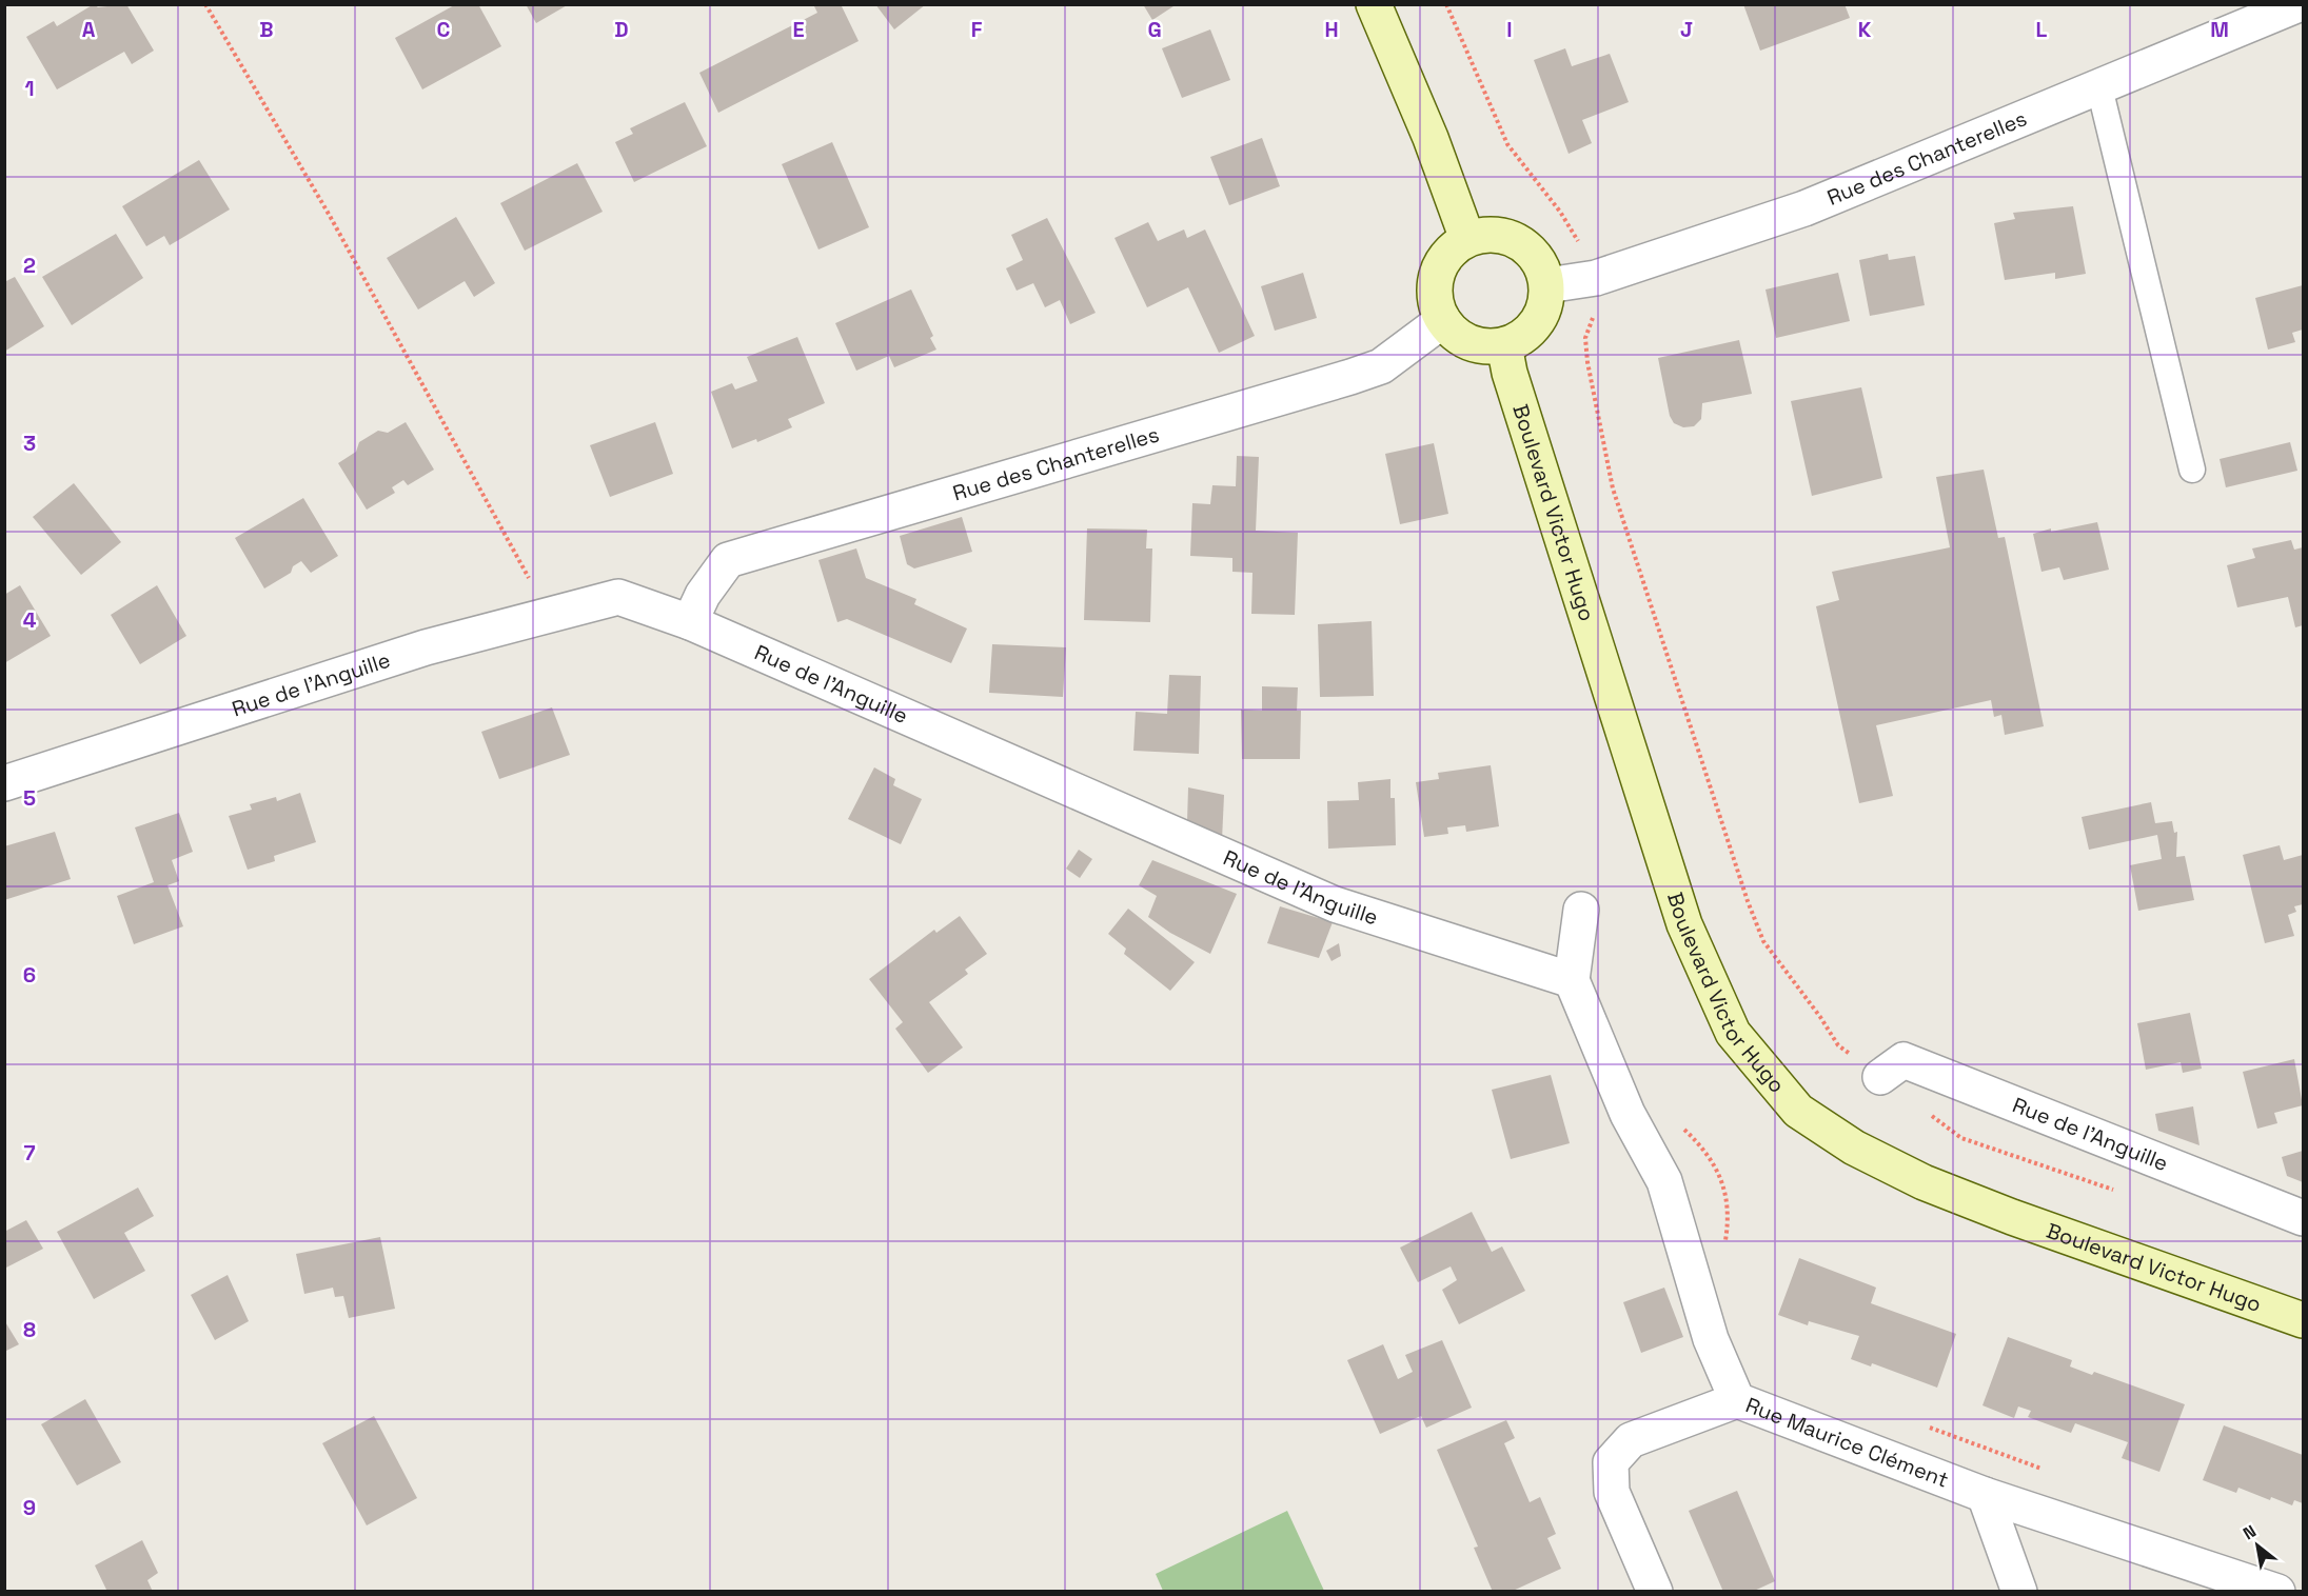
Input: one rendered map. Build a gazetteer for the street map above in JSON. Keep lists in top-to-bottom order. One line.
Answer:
{"streets":{"main road":["Boulevard Victor Hugo"],"street":["Rue des Chanterelles","Rue de l'Anguille","Rue Maurice Clément"]},"crossings":[["Rue des Chanterelles","Boulevard Victor Hugo"],["Rue des Chanterelles","Rue de l'Anguille"],["Rue de l'Anguille","Rue Maurice Clément"]],"north":"top left","grid":{"columns":["A","B","C","D","E","F","G","H","I","J","K","L","M"],"rows":["1","2","3","4","5","6","7","8","9"]}}
